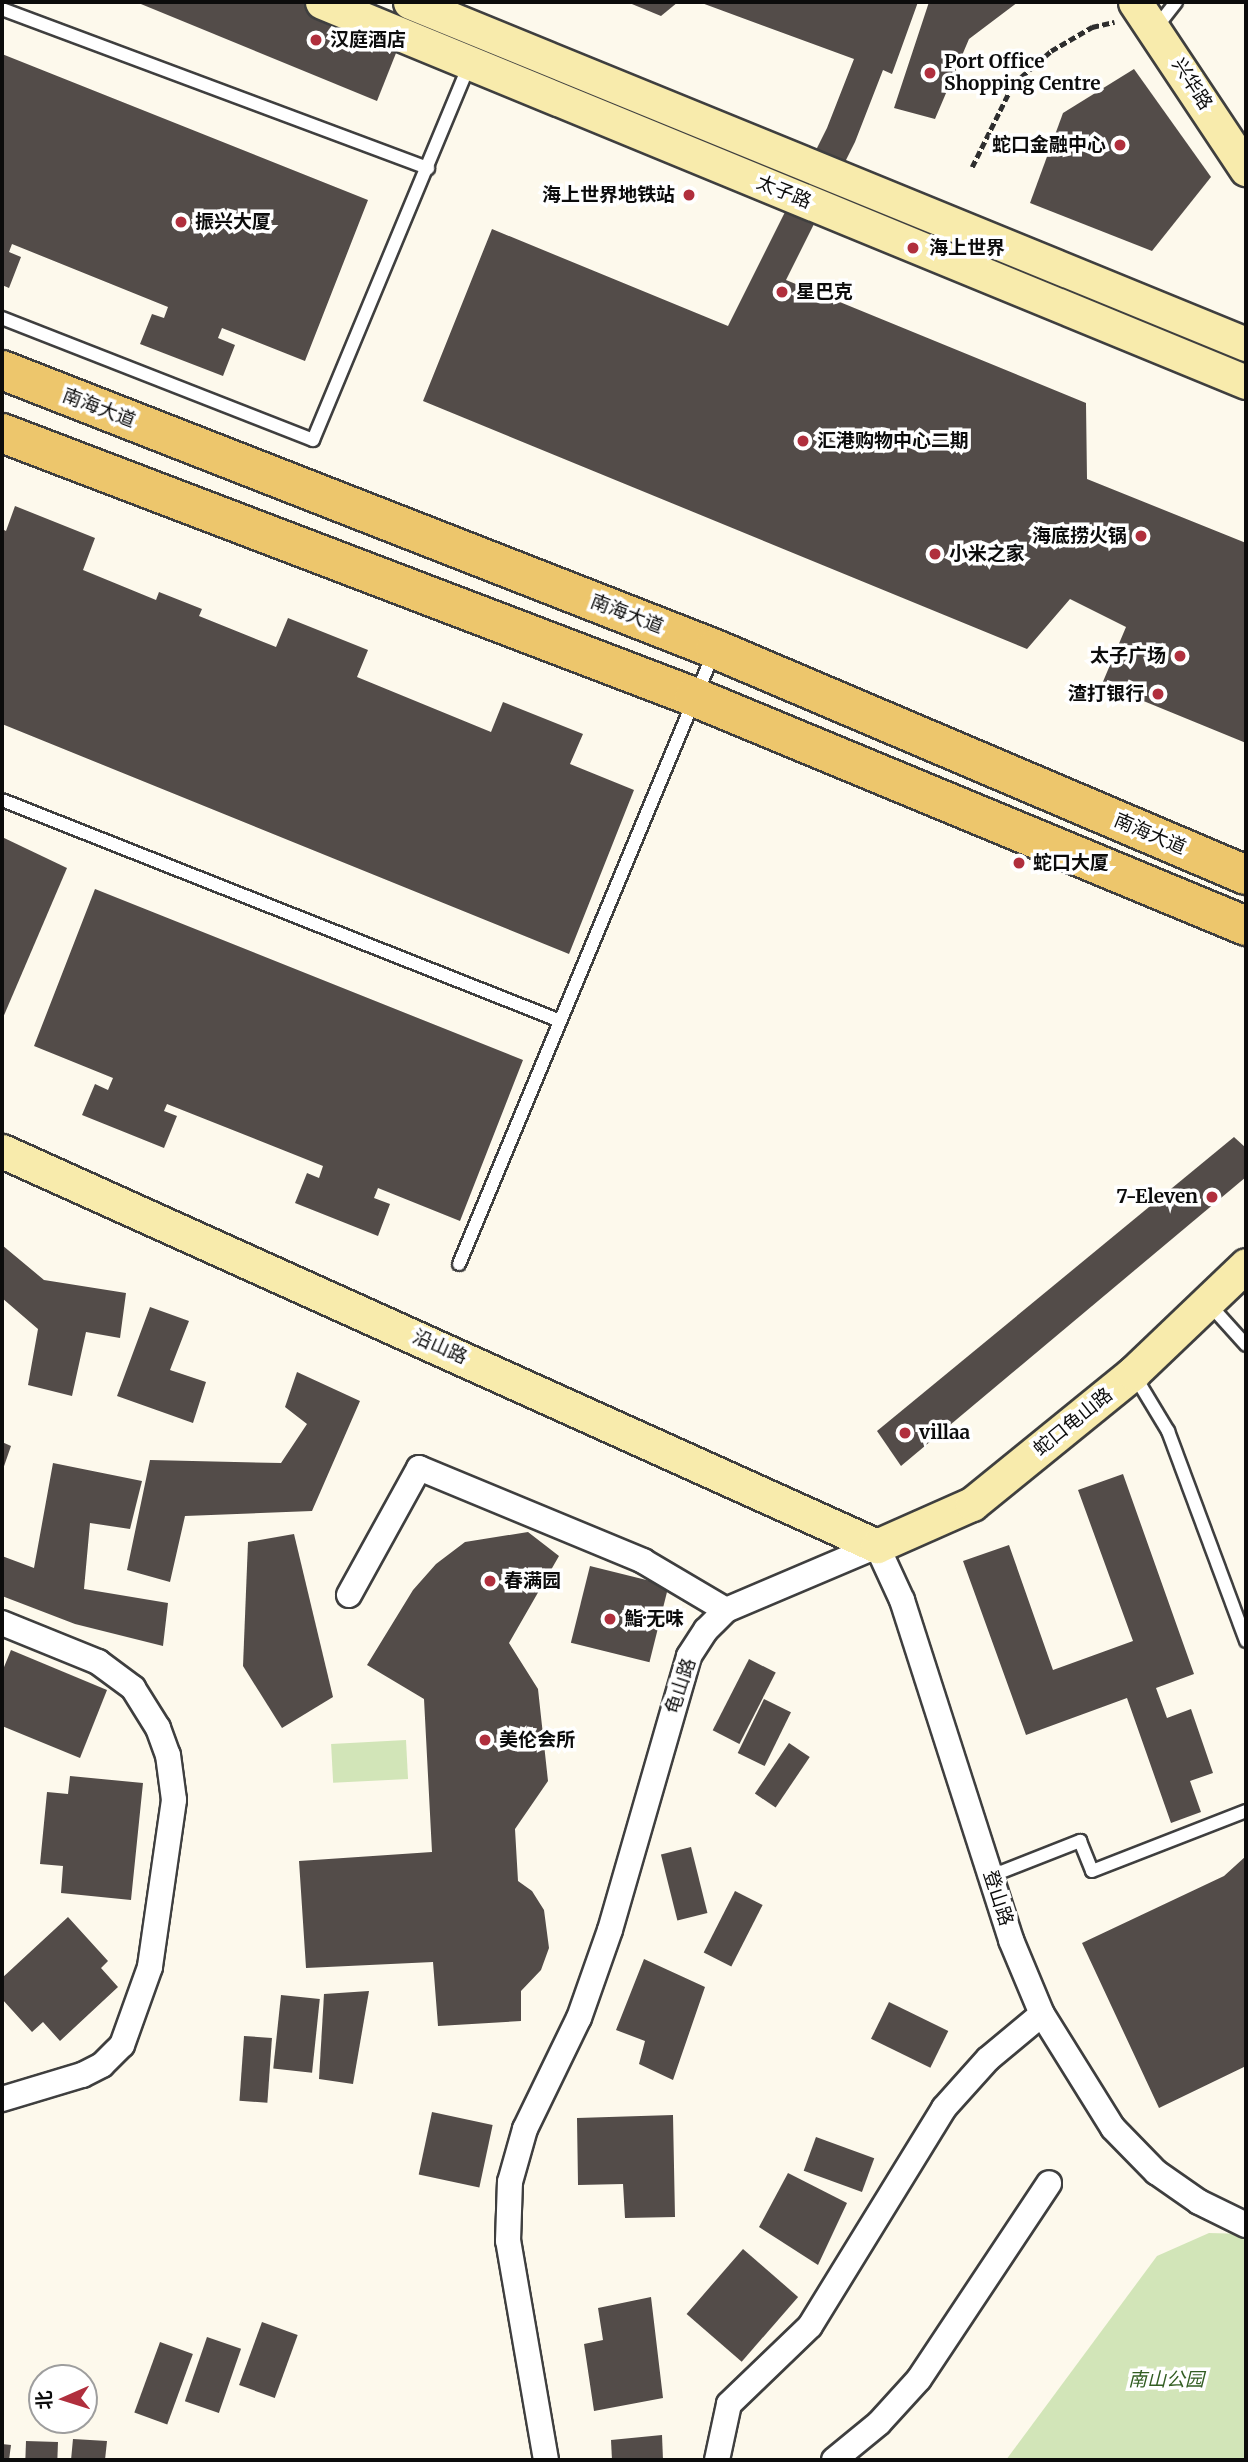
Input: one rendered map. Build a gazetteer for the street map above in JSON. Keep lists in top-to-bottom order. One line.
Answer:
{"streets":{"main road":["兴华路","太子路","南海大道","沿山路","蛇口龟山路"],"street":["龟山路","登山路"]},"crossings":[["沿山路","蛇口龟山路"],["沿山路","龟山路"],["沿山路","登山路"],["蛇口龟山路","龟山路"],["蛇口龟山路","登山路"],["龟山路","登山路"]],"parks":["南山公园"],"places":["汉庭酒店","Port Office Shopping Centre","蛇口金融中心","海上世界地铁站","振兴大厦","海上世界","星巴克","汇港购物中心二期","海底捞火锅","小米之家","太子广场","渣打银行","蛇口大厦","7-Eleven","villaa","春满园","鮨·无味","美伦会所"],"north":"left"}
